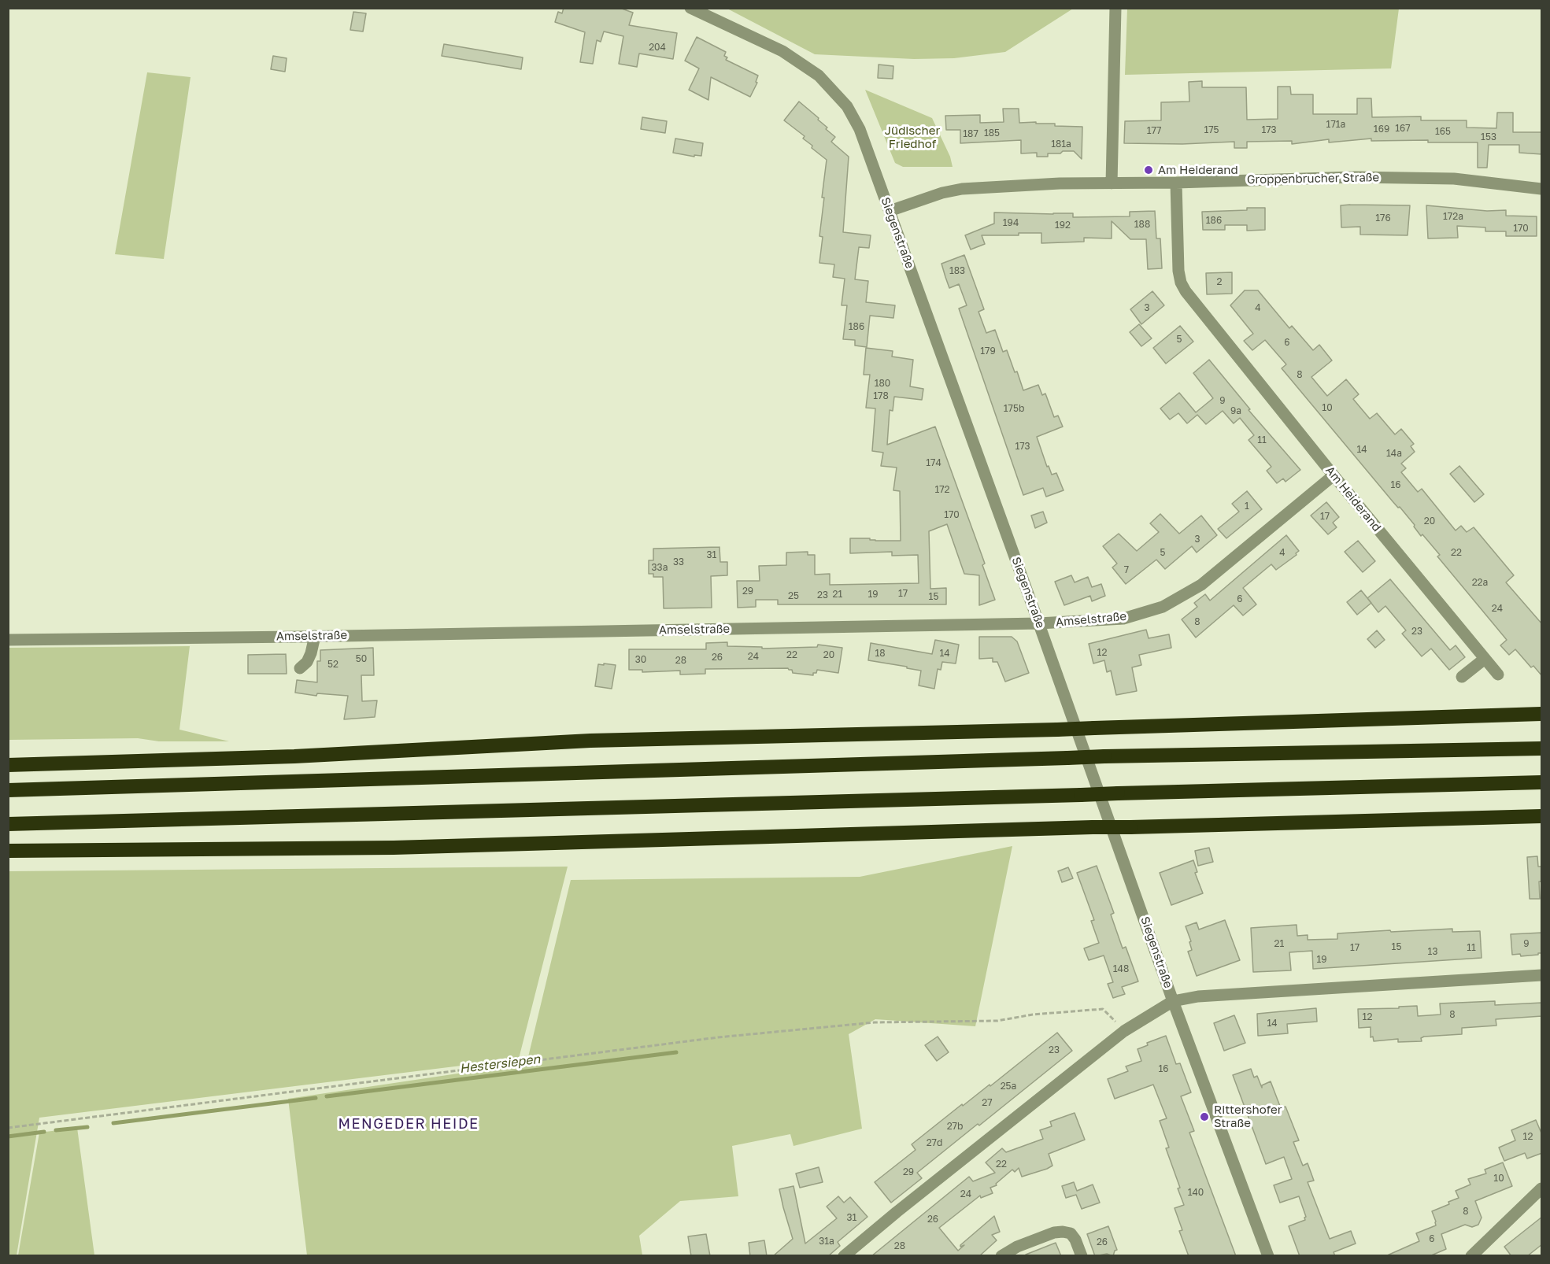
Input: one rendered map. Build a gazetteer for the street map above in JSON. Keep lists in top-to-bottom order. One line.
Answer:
{"streets":{"street":["Groppenbrucher Straße","Siegenstraße","Am Heiderand","Amselstraße"]},"crossings":[["Groppenbrucher Straße","Siegenstraße"],["Groppenbrucher Straße","Am Heiderand"],["Siegenstraße","Amselstraße"],["Am Heiderand","Amselstraße"]],"districts":["MENGEDER HEIDE"],"water":["Hestersiepen"],"parks":["Jüdischer Friedhof"],"places":["Am Heiderand","Rittershofer Straße"],"house_numbers":["204","171a","167","169","175","173","177","165","185","187","153","181a","172a","176","186","194","188","192","170","183","2","3","4","186","5","6","179","8","180","178","9","10","175b","9a","11","173","14","14a","174","16","172","1","170","17","20","3","5","4","22","31","33","33a","7","22a","29","17","21","19","23","25","15","6","24","8","23","12","18","14","22","20","24","26","50","30","28","52","21","9","15","17","11","13","19","148","8","12","14","23","16","25a","27","27b","12","27d","22","29","10","140","24","8","31","26","6","31a","26","28"]}
